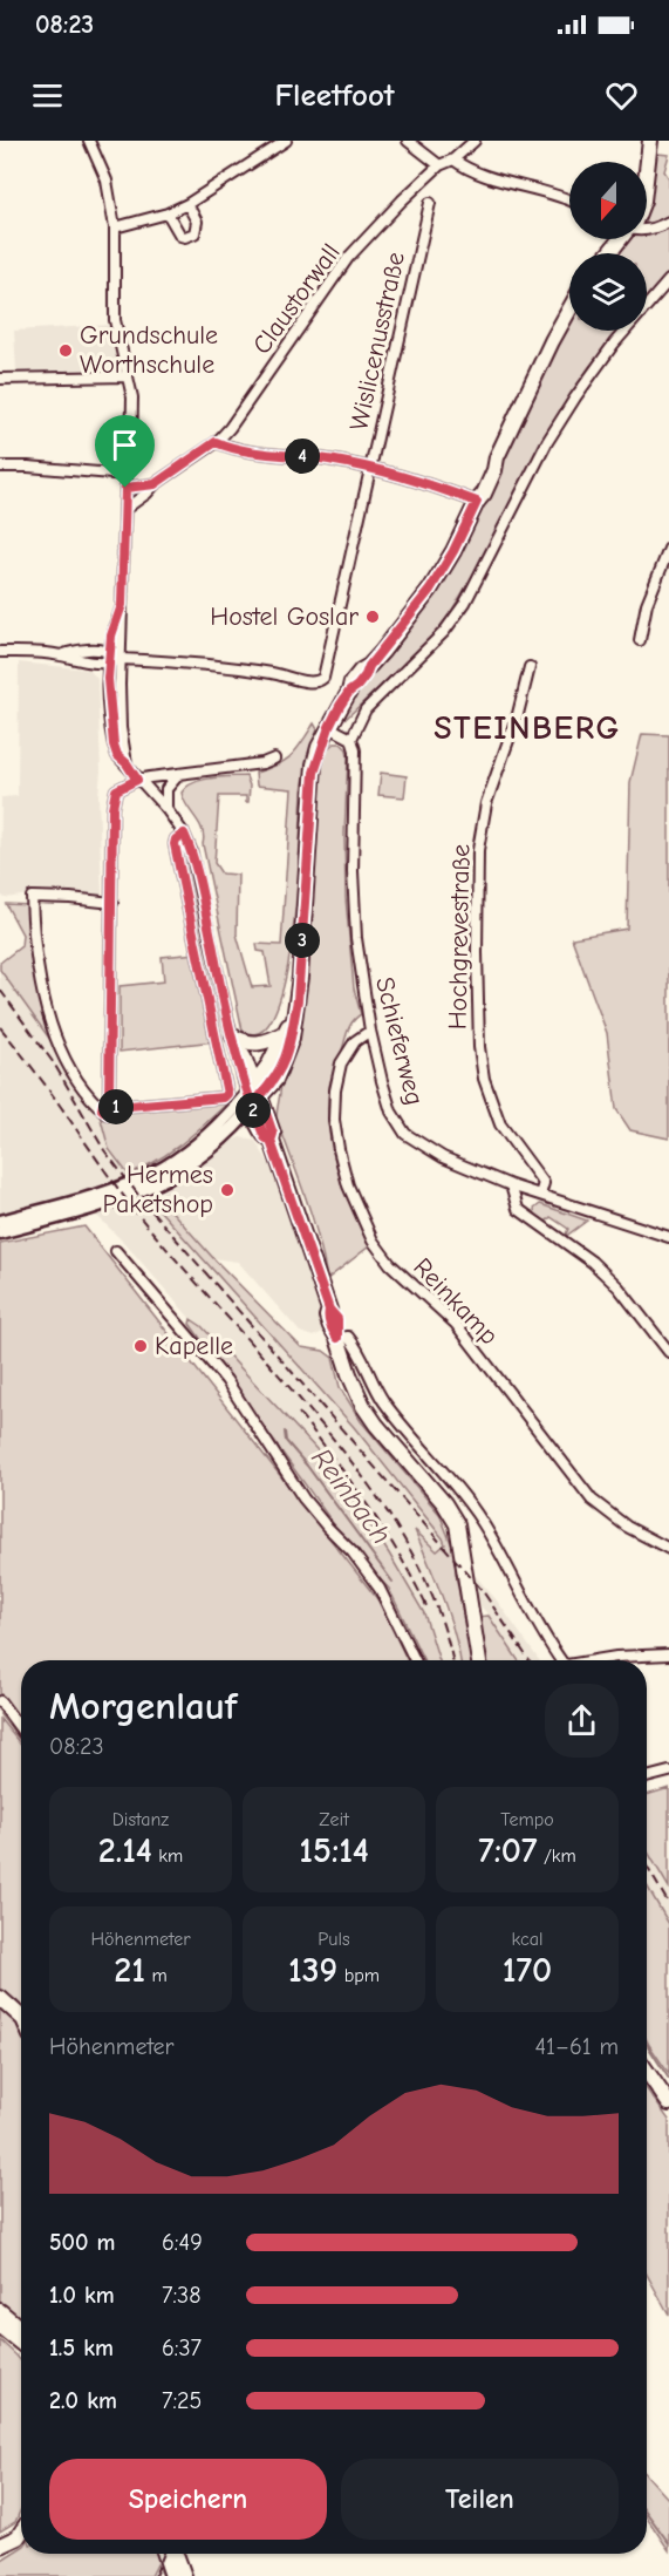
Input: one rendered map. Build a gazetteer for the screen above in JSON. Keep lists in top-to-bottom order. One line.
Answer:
{"streets":{"street":["Claustorwall","Wislicenusstraße","Hochgrevestraße","Schieferweg","Reinkamp"]},"crossings":[["Hochgrevestraße","Schieferweg"],["Schieferweg","Reinkamp"]],"districts":["STEINBERG"],"water":["Reinbach"],"places":["Grundschule Worthschule","Hostel Goslar","Hermes Paketshop","Kapelle"],"north":"bottom","page":{"status":"08:23","header":"Fleetfoot","pins":["4","3","1","2"],"heading":["Morgenlauf","08:23"],"stats":[["Distanz","2.14 km"],["Zeit","15:14"],["Tempo","7:07 /km"],["Höhenmeter","21 m"],["Puls","139 bpm"],["kcal","170"]],"chart":["Höhenmeter","41–61 m"],"list":[{"name":"500 m","note":"6:49"},{"name":"1.0 km","note":"7:38"},{"name":"1.5 km","note":"6:37"},{"name":"2.0 km","note":"7:25"}],"buttons":["Speichern","Teilen"]}}
